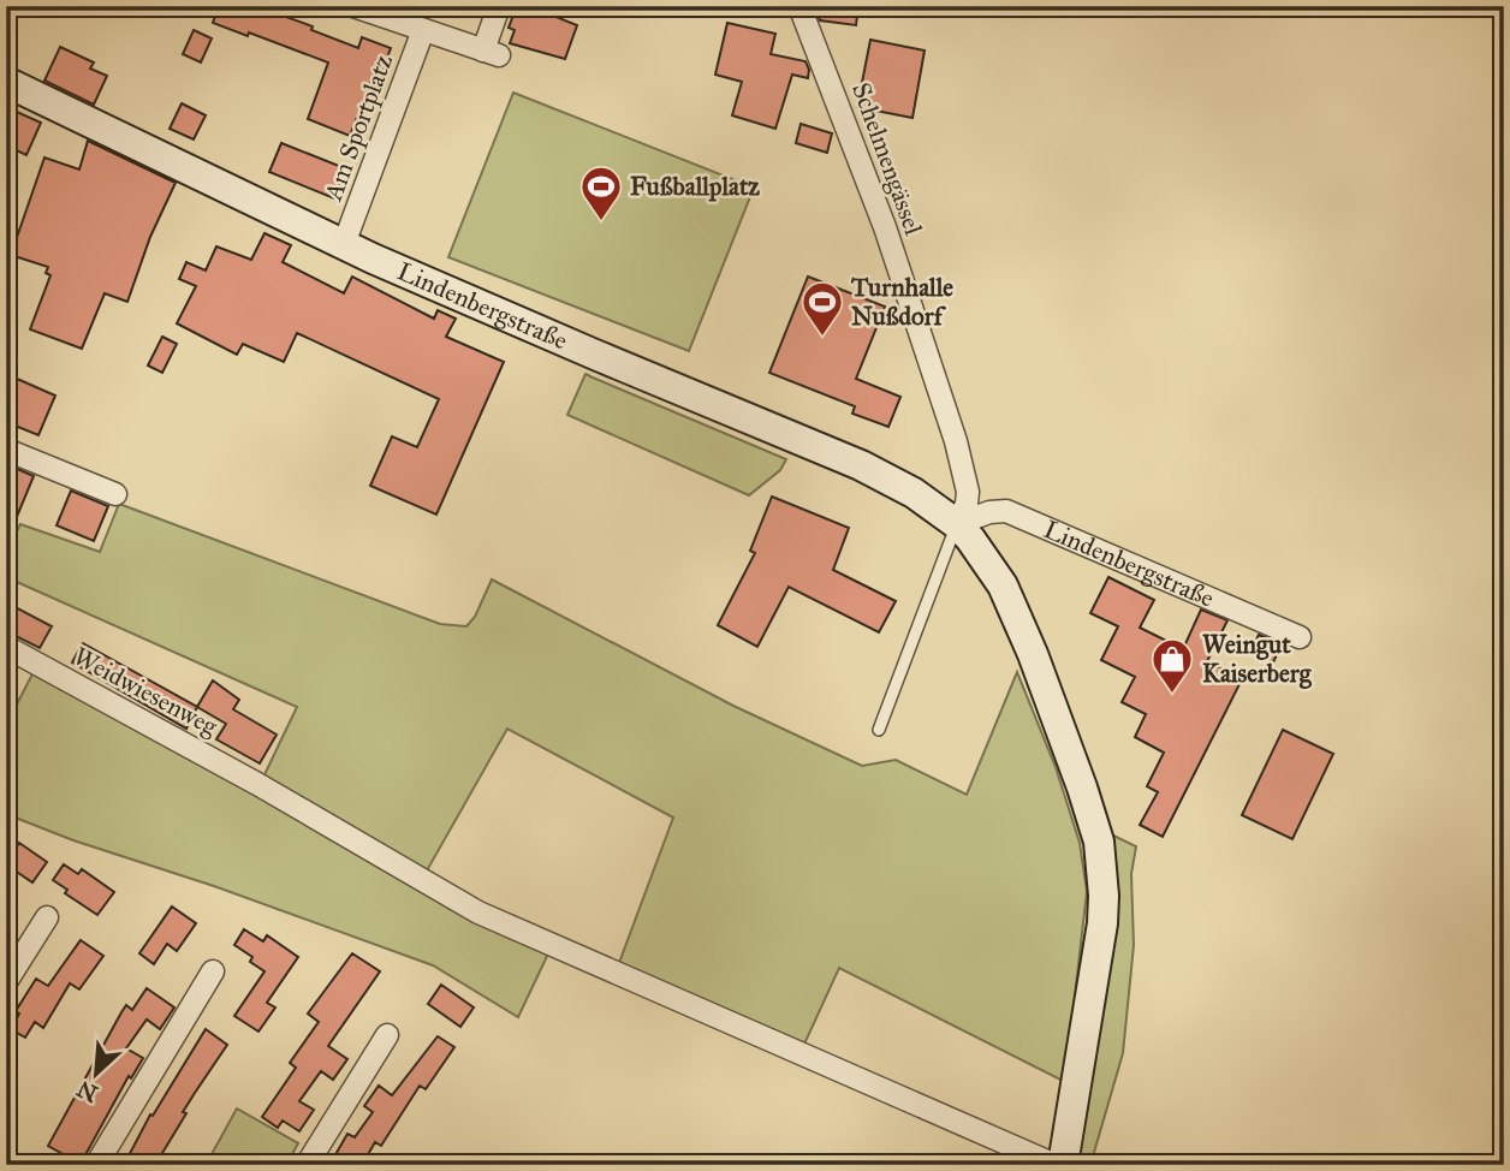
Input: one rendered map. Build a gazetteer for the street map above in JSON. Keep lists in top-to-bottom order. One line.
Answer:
{"streets":{"main road":["Lindenbergstraße"],"street":["Am Sportplatz","Schelmengässel","Weidwiesenweg"]},"crossings":[["Am Sportplatz","Lindenbergstraße"],["Schelmengässel","Lindenbergstraße"]],"places":{"sports":["Fußballplatz","Turnhalle Nußdorf"],"shop":["Weingut Kaiserberg"]},"north":"bottom left"}
